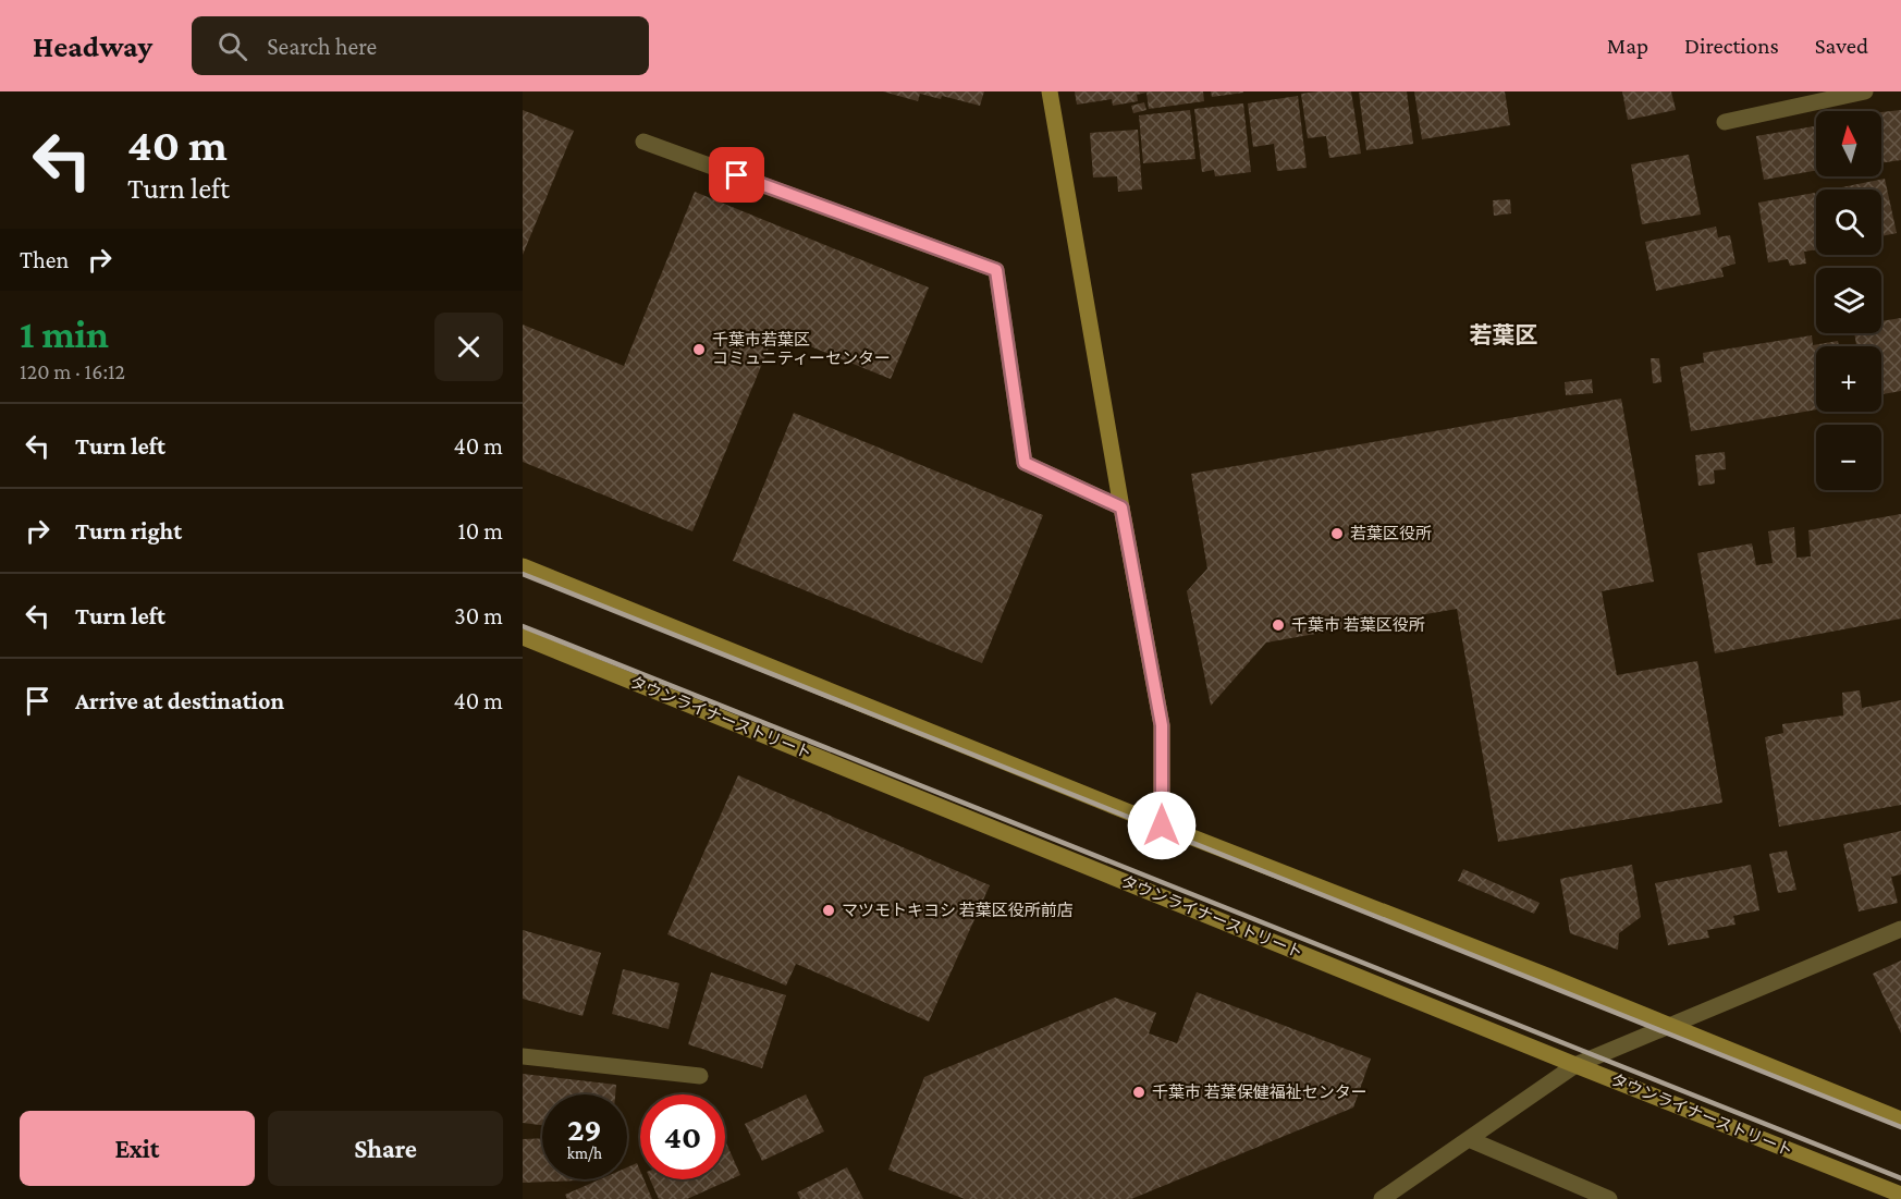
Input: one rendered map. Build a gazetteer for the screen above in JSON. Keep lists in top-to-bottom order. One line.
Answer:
{"streets":{"street":["タウンライナーストリート"]},"districts":["若葉区"],"places":["千葉市若葉区 コミュニティーセンター","若葉区役所","千葉市 若葉区役所","マツモトキヨシ 若葉区役所前店","千葉市 若葉保健福祉センター"],"north":"top","page":{"header":"Headway","search":"Search here","nav":["Map","Directions","Saved"],"turn":["40 m","Turn left"],"map_buttons":["+","−"],"then":"Then","heading":["1 min","120 m · 16:12"],"list":[{"name":"Turn left","value":"40 m"},{"name":"Turn right","value":"10 m"},{"name":"Turn left","value":"30 m"},{"name":"Arrive at destination","value":"40 m"}],"speed":"29 km/h","limit":"40","buttons":["Exit","Share"]}}
